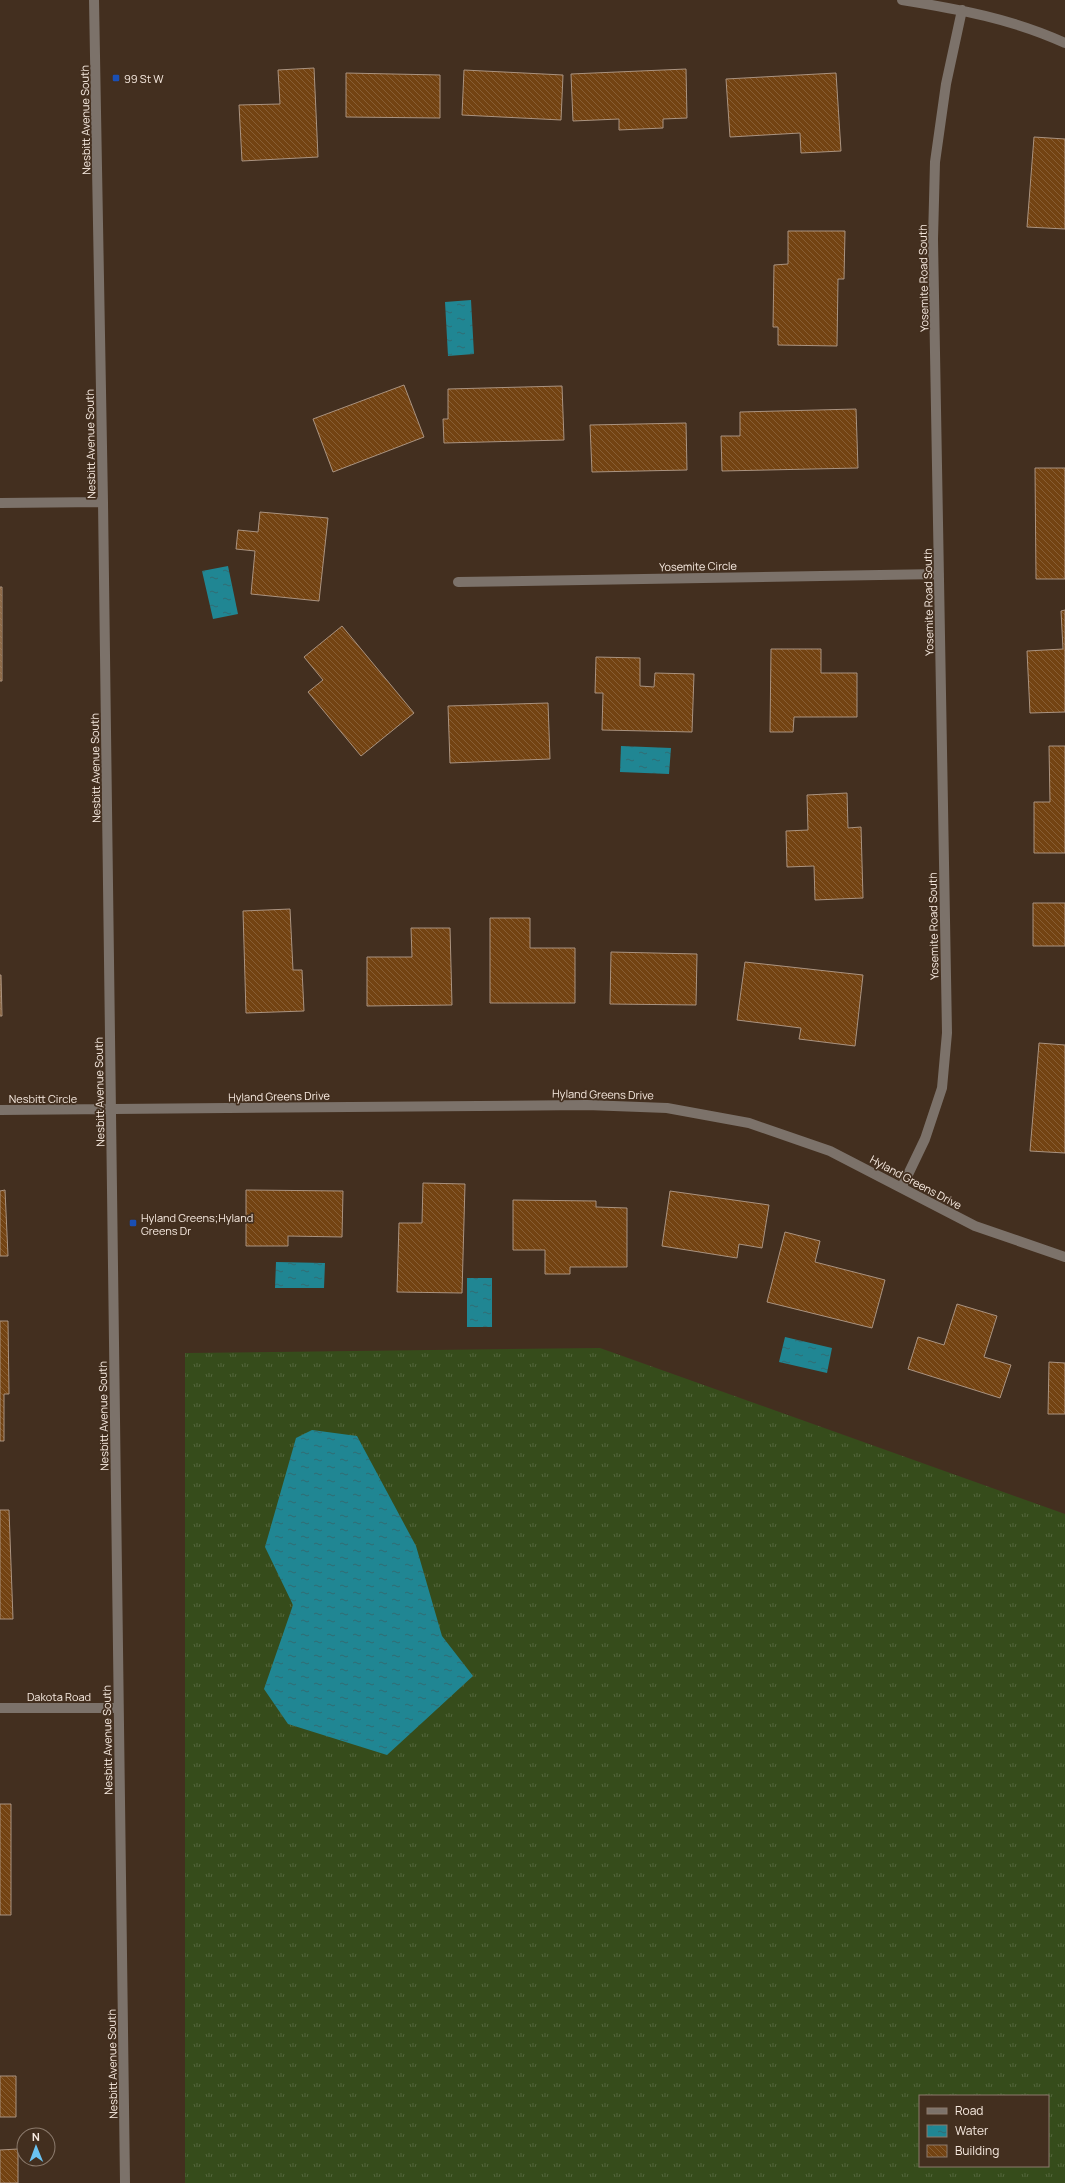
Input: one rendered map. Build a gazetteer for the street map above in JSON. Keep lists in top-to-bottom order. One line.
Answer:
{"streets":{"street":["Nesbitt Avenue South","Yosemite Road South","Yosemite Circle","Hyland Greens Drive","Nesbitt Circle","Dakota Road"]},"crossings":[["Nesbitt Avenue South","Hyland Greens Drive"],["Nesbitt Avenue South","Nesbitt Circle"],["Nesbitt Avenue South","Dakota Road"],["Yosemite Road South","Yosemite Circle"],["Yosemite Road South","Hyland Greens Drive"],["Hyland Greens Drive","Nesbitt Circle"]],"places":{"transit":["99 St W","Hyland Greens;Hyland Greens Dr"]},"legend":["Road","Water","Building"],"north":"top"}
